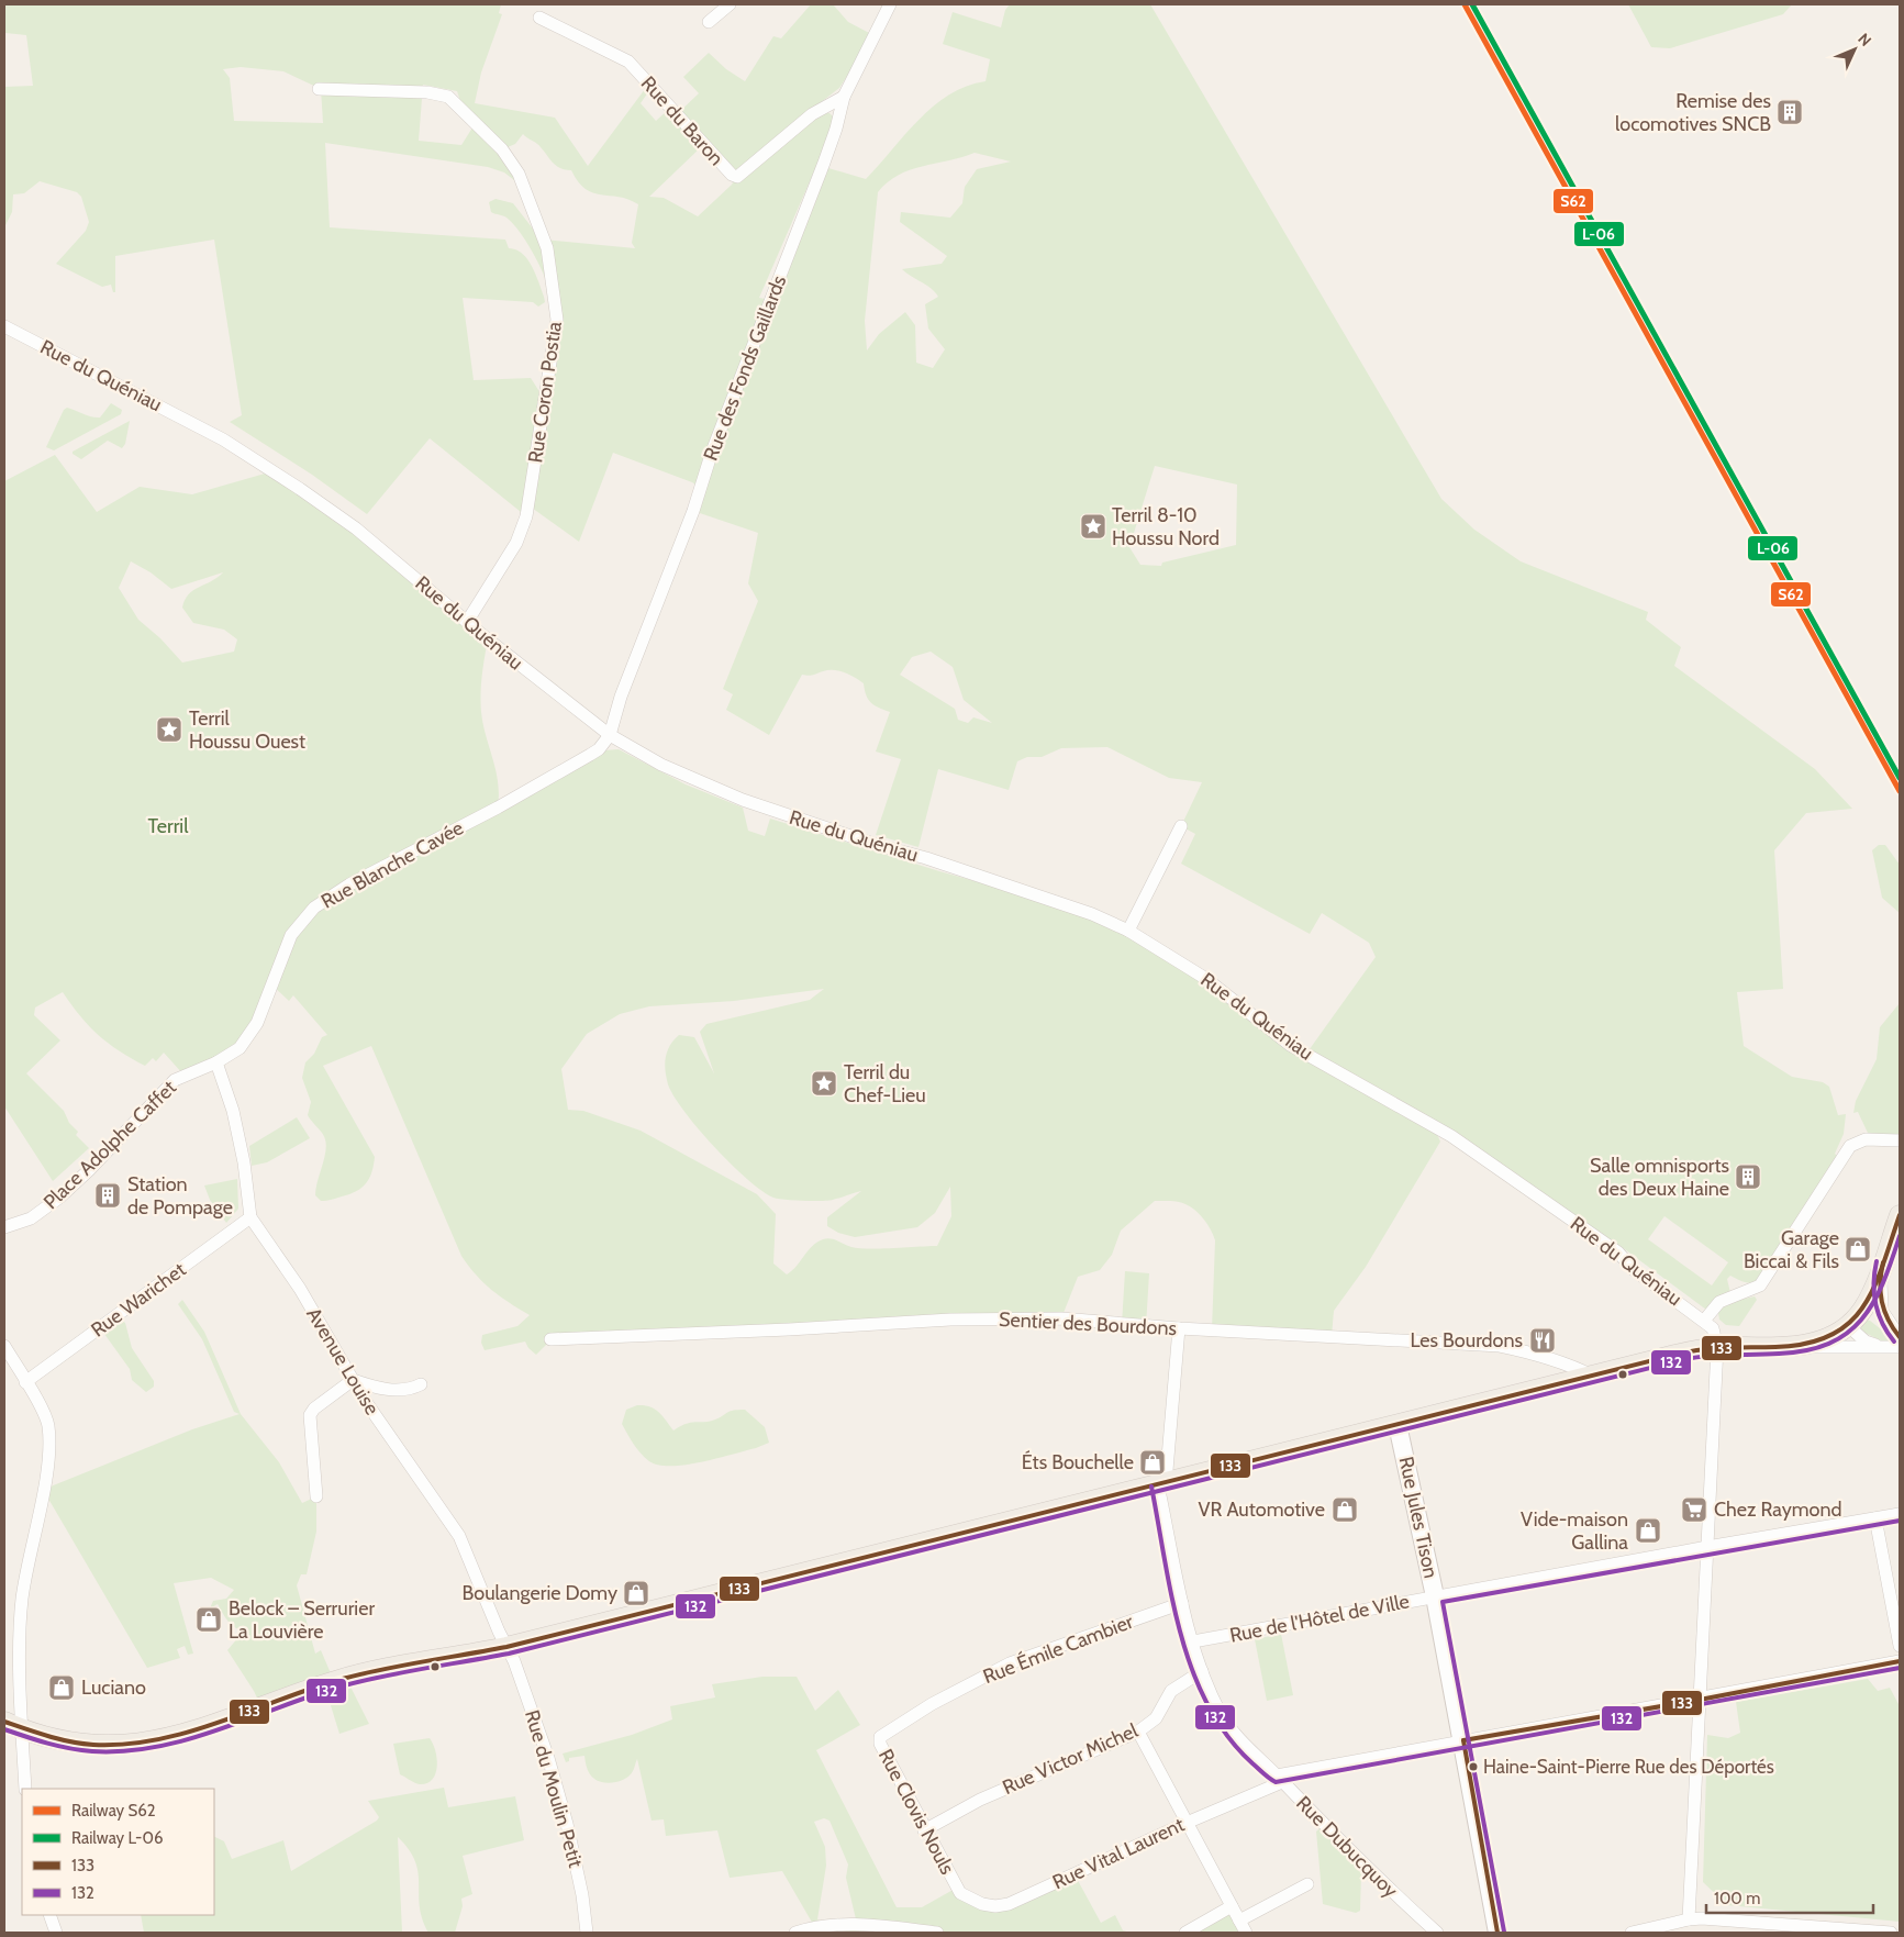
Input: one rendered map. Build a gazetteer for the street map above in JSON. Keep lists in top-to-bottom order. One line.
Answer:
{"streets":{"street":["Rue du Baron","Rue des Fonds Gaillards","Rue du Quéniau","Rue Coron Postia","Rue Blanche Cavée","Place Adolphe Caffet","Rue Warichet","Sentier des Bourdons","Avenue Louise","Rue Jules Tison","Rue de l'Hôtel de Ville","Rue Émile Cambier","Rue Victor Michel","Rue du Moulin Petit","Rue Clovis Nouls","Rue Dubucquoy","Rue Vital Laurent"]},"crossings":[["Rue du Baron","Rue des Fonds Gaillards"],["Rue des Fonds Gaillards","Rue du Quéniau"],["Rue des Fonds Gaillards","Rue Blanche Cavée"],["Rue du Quéniau","Rue Coron Postia"],["Rue du Quéniau","Rue Blanche Cavée"],["Rue Blanche Cavée","Place Adolphe Caffet"],["Rue Blanche Cavée","Avenue Louise"],["Place Adolphe Caffet","Avenue Louise"],["Rue Warichet","Avenue Louise"],["Sentier des Bourdons","Rue Dubucquoy"],["Avenue Louise","Rue du Moulin Petit"],["Rue Jules Tison","Rue de l'Hôtel de Ville"],["Rue Jules Tison","Rue Vital Laurent"],["Rue de l'Hôtel de Ville","Rue Dubucquoy"],["Rue Émile Cambier","Rue Clovis Nouls"],["Rue Émile Cambier","Rue Dubucquoy"],["Rue Victor Michel","Rue Clovis Nouls"],["Rue Victor Michel","Rue Dubucquoy"],["Rue Clovis Nouls","Rue Vital Laurent"],["Rue Dubucquoy","Rue Vital Laurent"]],"parks":["Terril"],"places":{"building":["Remise des locomotives SNCB","Salle omnisports des Deux Haine","Station de Pompage"],"place":["Terril 8-10 Houssu Nord","Terril Houssu Ouest","Terril du Chef-Lieu"],"shop":["Garage Biccai & Fils","Éts Bouchelle","VR Automotive","Vide-maison Gallina","Boulangerie Domy","Belock – Serrurier La Louvière","Luciano"],"restaurant":["Les Bourdons"],"supermarket":["Chez Raymond"],"other":["Haine-Saint-Pierre Rue des Déportés"]},"lines":["rail line S62","rail line L-06","transit line 133","transit line 132"],"legend":["Railway S62","Railway L-06","133","132"],"scale_bar":"100 m","north":"top right"}
